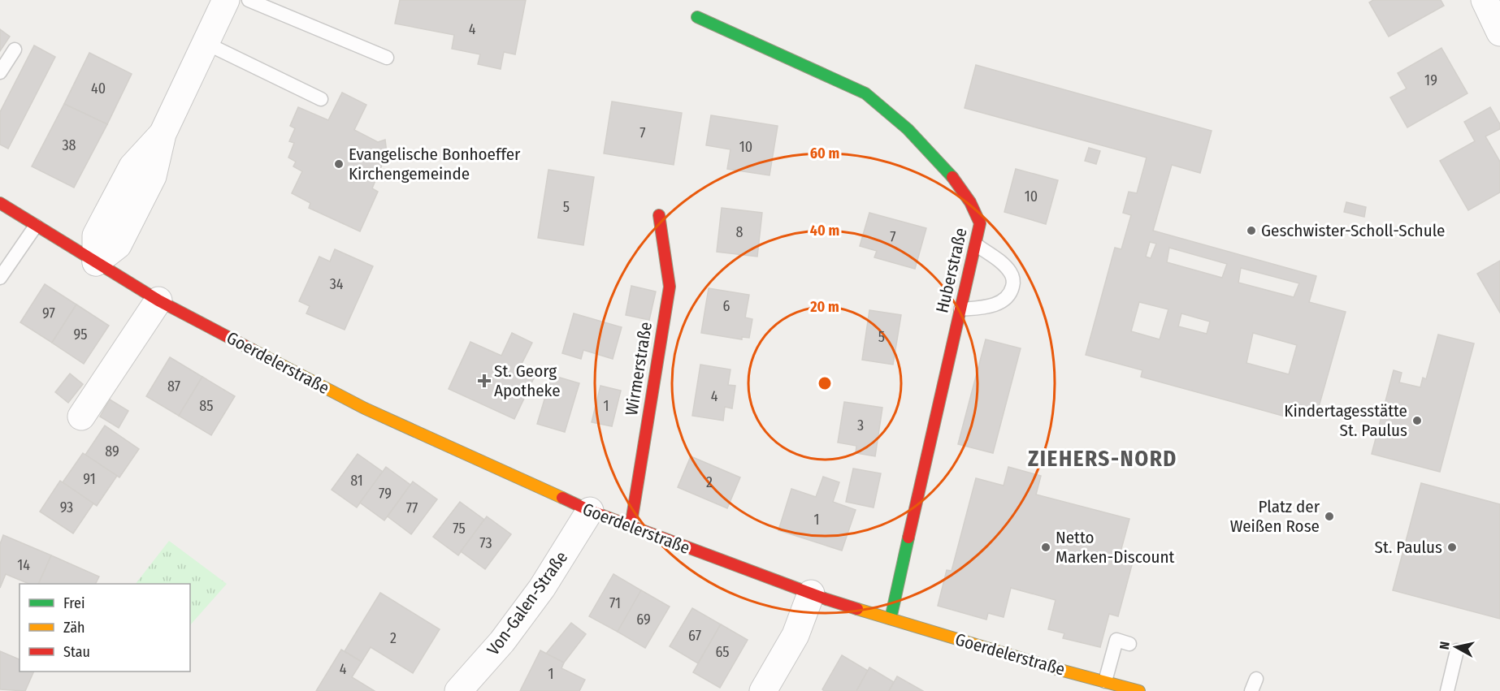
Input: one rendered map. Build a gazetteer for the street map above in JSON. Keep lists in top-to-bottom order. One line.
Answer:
{"streets":{"street":["Huberstraße","Goerdelerstraße","Wirmerstraße","Von-Galen-Straße"]},"crossings":[["Huberstraße","Goerdelerstraße"],["Goerdelerstraße","Wirmerstraße"],["Goerdelerstraße","Von-Galen-Straße"]],"districts":["ZIEHERS-NORD"],"places":{"other":["Evangelische Bonhoeffer Kirchengemeinde","Geschwister-Scholl-Schule","Kindertagesstätte St. Paulus","Platz der Weißen Rose","Netto Marken-Discount","St. Paulus"],"health":["St. Georg Apotheke"]},"house_numbers":["4","19","40","7","38","10","10","5","8","7","34","6","97","95","5","87","4","85","1","3","89","91","81","2","79","93","77","1","75","73","14","71","69","67","2","65","4","1"],"legend":["Frei","Zäh","Stau"],"north":"left","rings":["60 m","40 m","20 m"]}
